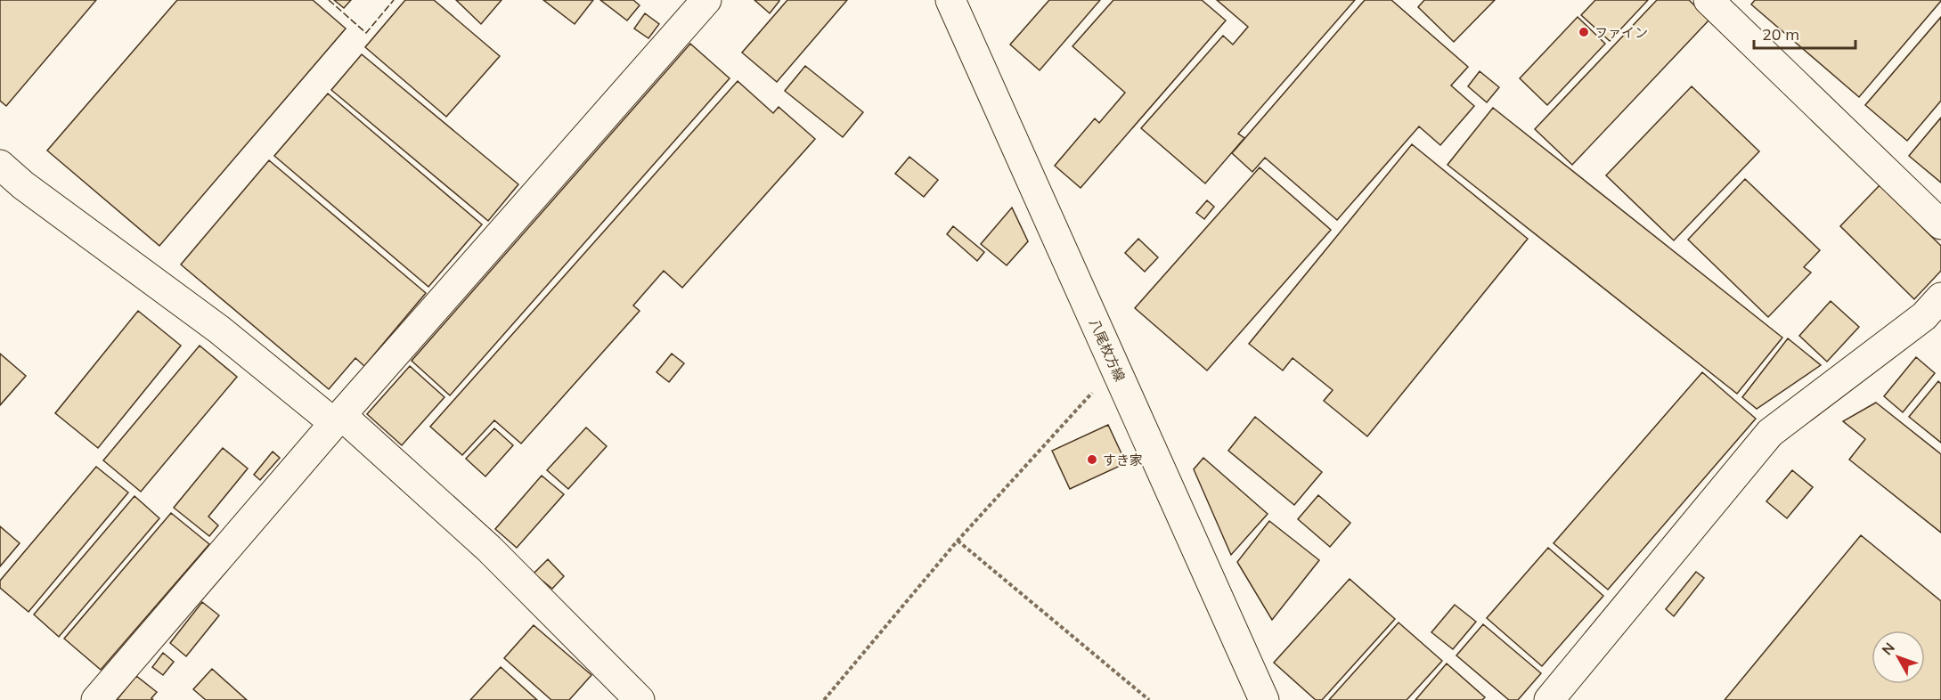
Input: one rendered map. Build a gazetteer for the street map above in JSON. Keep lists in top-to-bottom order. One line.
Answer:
{"streets":{"street":["八尾枚方線"]},"places":["ファイン","すき家"],"scale_bar":"20 m","north":"top left"}
